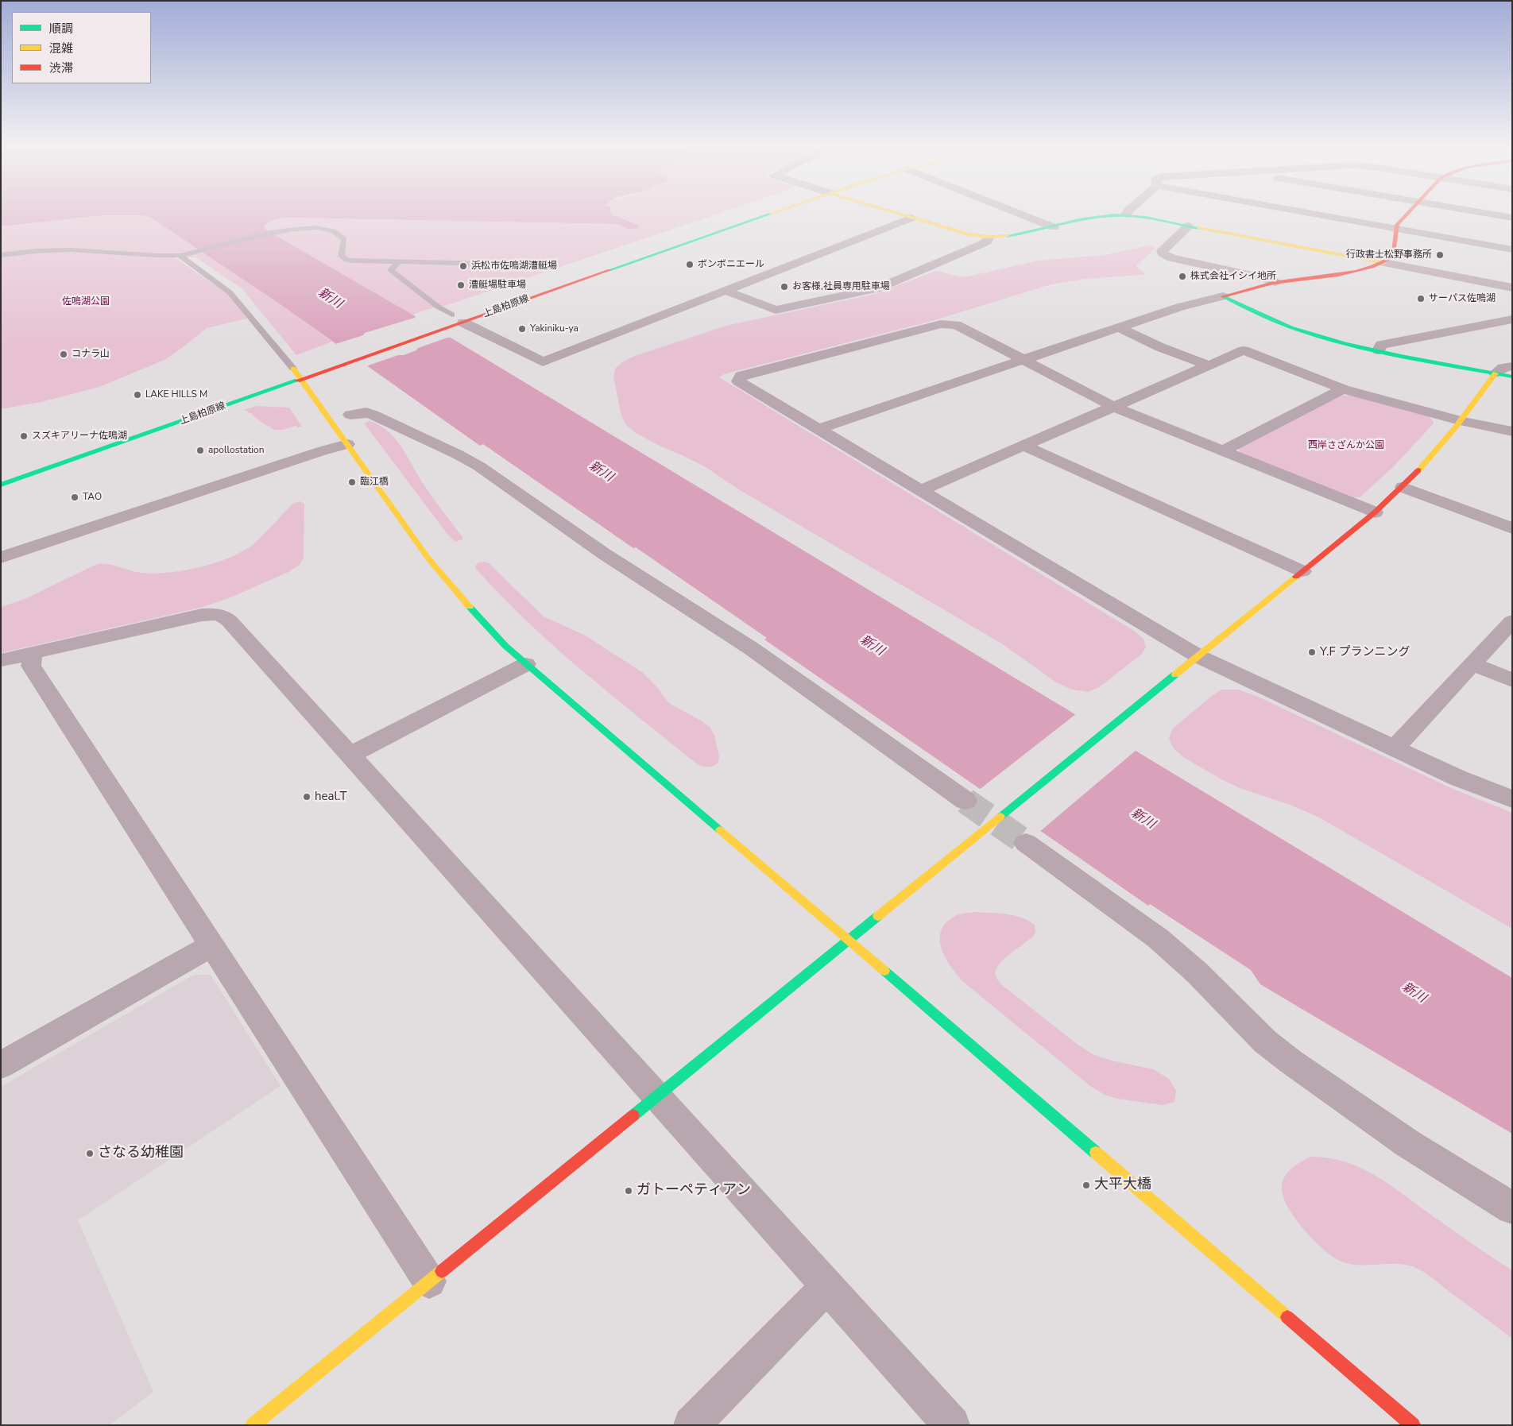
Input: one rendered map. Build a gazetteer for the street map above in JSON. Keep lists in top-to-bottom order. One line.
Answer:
{"streets":{"street":["上島柏原線"]},"water":["新川"],"parks":["佐鳴湖公園","西岸さざんか公園"],"places":["行政書士松野事務所","ボンボニエール","浜松市佐鳴湖漕艇場","株式会社イシイ地所","漕艇場駐車場","お客様,社員専用駐車場","サーパス佐鳴湖","Yakiniku-ya","コナラ山","LAKE HILLS M","スズキアリーナ佐鳴湖","apollostation","臨江橋","TAO","Y.F プランニング","heal.T","さなる幼稚園","大平大橋","ガトーペティアン"],"legend":["順調","混雑","渋滞"]}
